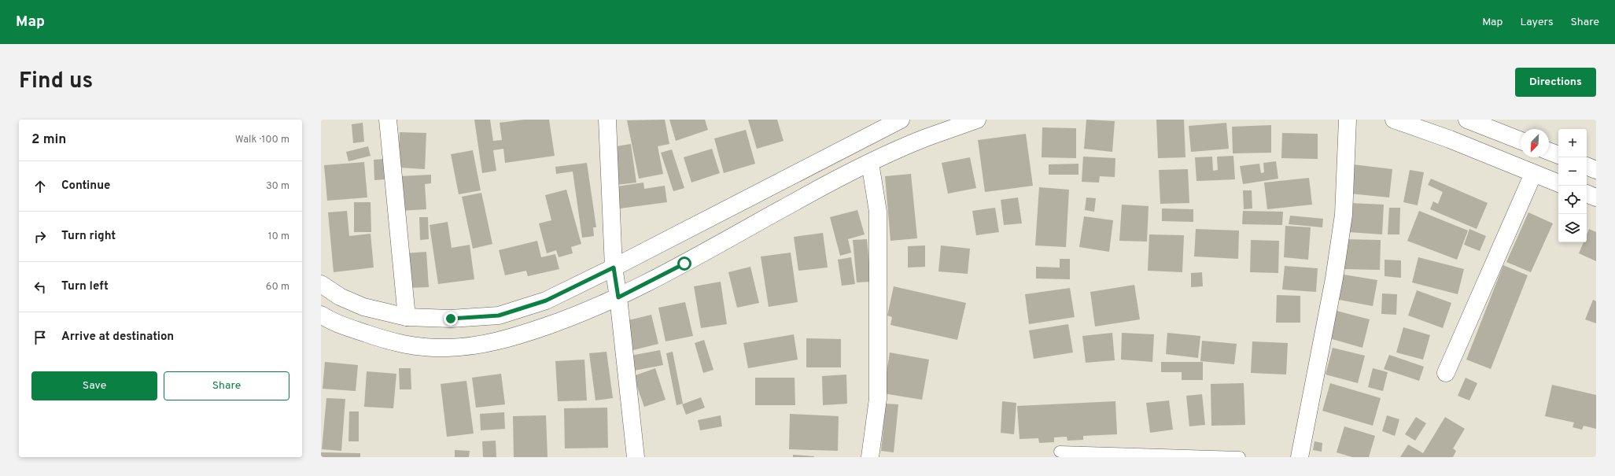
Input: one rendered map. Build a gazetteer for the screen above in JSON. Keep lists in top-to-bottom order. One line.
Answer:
{"north":"bottom left","page":{"header":"Map","nav":["Map","Layers","Share"],"title":"Find us","buttons":["Directions",["Save","Share"]],"heading":["2 min","Walk · 100 m"],"map_buttons":["+","−"],"list":[["Continue","30 m"],["Turn right","10 m"],["Turn left","60 m"],"Arrive at destination"]}}
